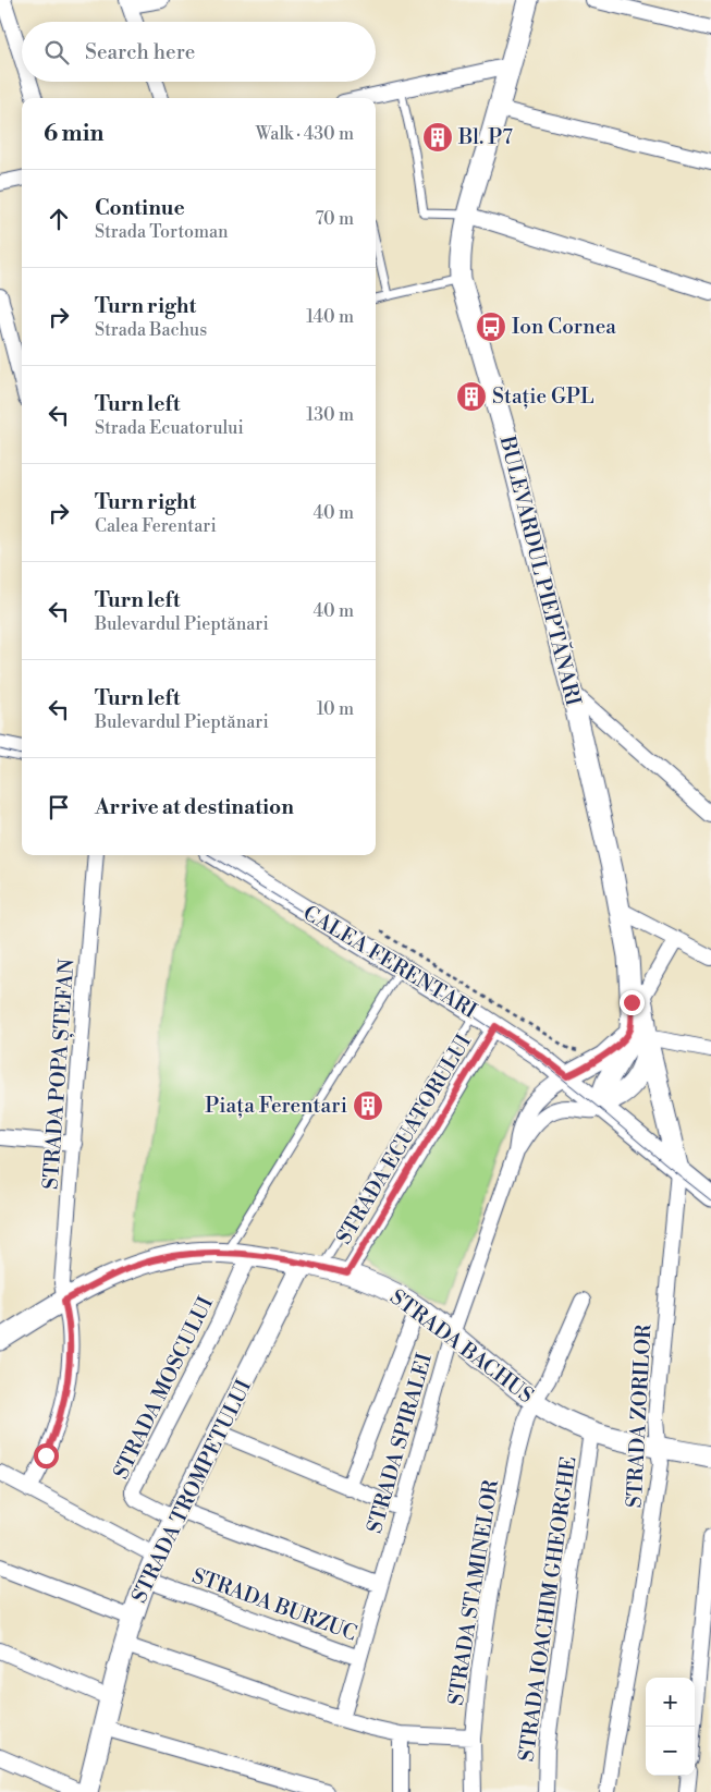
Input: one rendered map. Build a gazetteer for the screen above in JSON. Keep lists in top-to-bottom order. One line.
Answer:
{"streets":{"main road":["BULEVARDUL PIEPTĂNARI","CALEA FERENTARI","STRADA BACHUS","STRADA TROMPETULUI"],"street":["STRADA POPA ȘTEFAN","STRADA ECUATORULUI","STRADA MOSCULUI","STRADA ZORILOR","STRADA SPIRALEI","STRADA STAMINELOR","STRADA BURZUC","STRADA IOACHIM GHEORGHE"]},"crossings":[["BULEVARDUL PIEPTĂNARI","CALEA FERENTARI"],["BULEVARDUL PIEPTĂNARI","STRADA SPIRALEI"],["CALEA FERENTARI","STRADA ECUATORULUI"],["CALEA FERENTARI","STRADA ZORILOR"],["CALEA FERENTARI","STRADA SPIRALEI"],["STRADA POPA ȘTEFAN","STRADA BACHUS"],["STRADA ECUATORULUI","STRADA BACHUS"],["STRADA BACHUS","STRADA MOSCULUI"],["STRADA BACHUS","STRADA ZORILOR"],["STRADA BACHUS","STRADA SPIRALEI"],["STRADA BACHUS","STRADA TROMPETULUI"],["STRADA BACHUS","STRADA STAMINELOR"],["STRADA BACHUS","STRADA IOACHIM GHEORGHE"],["STRADA MOSCULUI","STRADA SPIRALEI"],["STRADA MOSCULUI","STRADA TROMPETULUI"],["STRADA SPIRALEI","STRADA BURZUC"],["STRADA TROMPETULUI","STRADA BURZUC"]],"places":{"building":["Bl. P7","Stație GPL","Piața Ferentari"],"bus stop":["Ion Cornea"]},"page":{"search":"Search here","heading":["6 min","Walk · 430 m"],"list":[["Continue","Strada Tortoman","70 m"],["Turn right","Strada Bachus","140 m"],["Turn left","Strada Ecuatorului","130 m"],["Turn right","Calea Ferentari","40 m"],["Turn left","Bulevardul Pieptănari","40 m"],["Turn left","Bulevardul Pieptănari","10 m"],"Arrive at destination"],"map_buttons":["+","−"]}}
